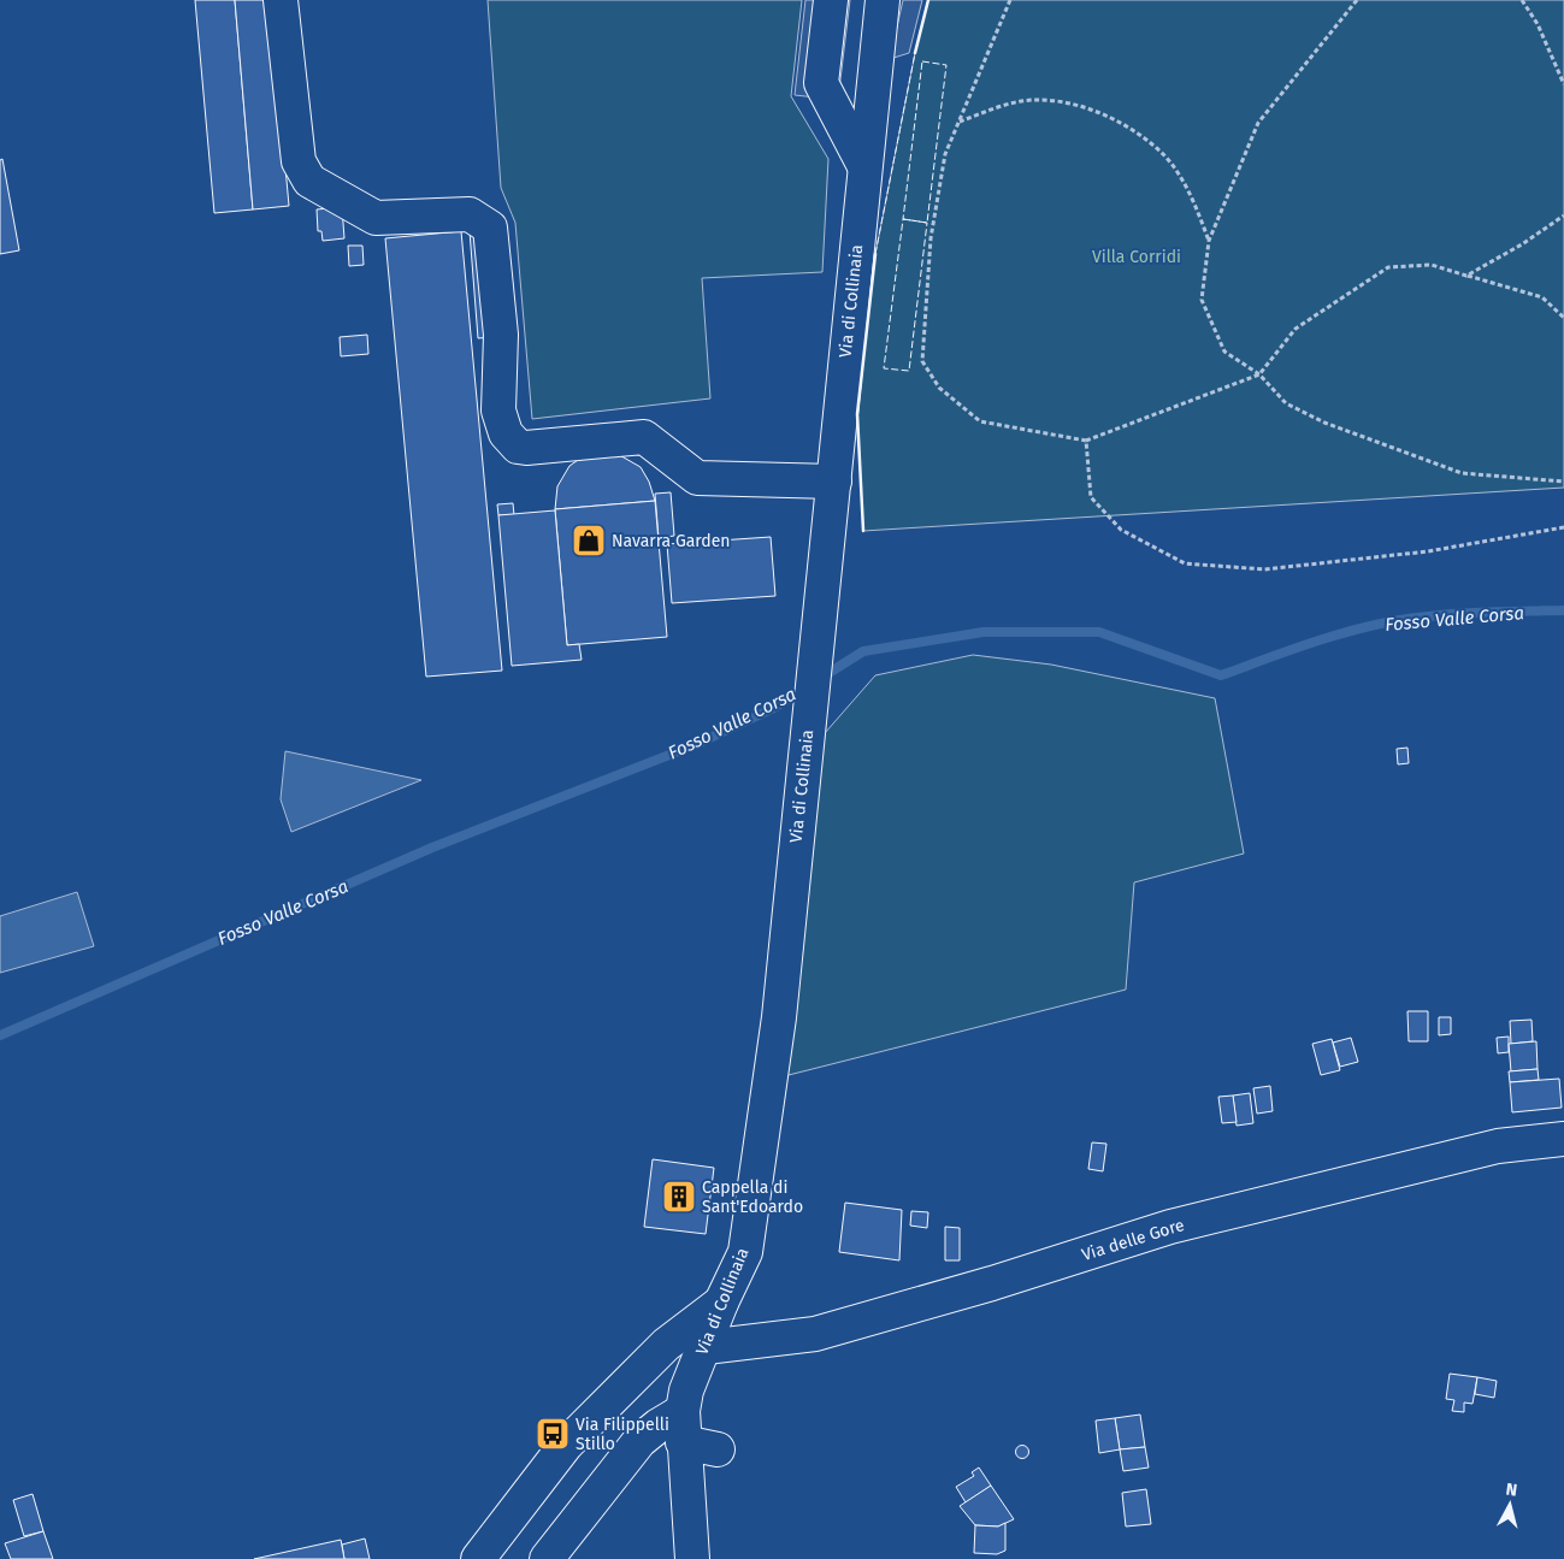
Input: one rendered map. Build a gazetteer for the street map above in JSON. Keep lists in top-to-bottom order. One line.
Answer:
{"streets":{"street":["Via di Collinaia","Via delle Gore"]},"crossings":[["Via di Collinaia","Via delle Gore"]],"water":["Fosso Valle Corsa"],"parks":["Villa Corridi"],"places":{"shop":["Navarra Garden"],"building":["Cappella di Sant'Edoardo"],"bus stop":["Via Filippelli Stillo"]},"north":"top"}
